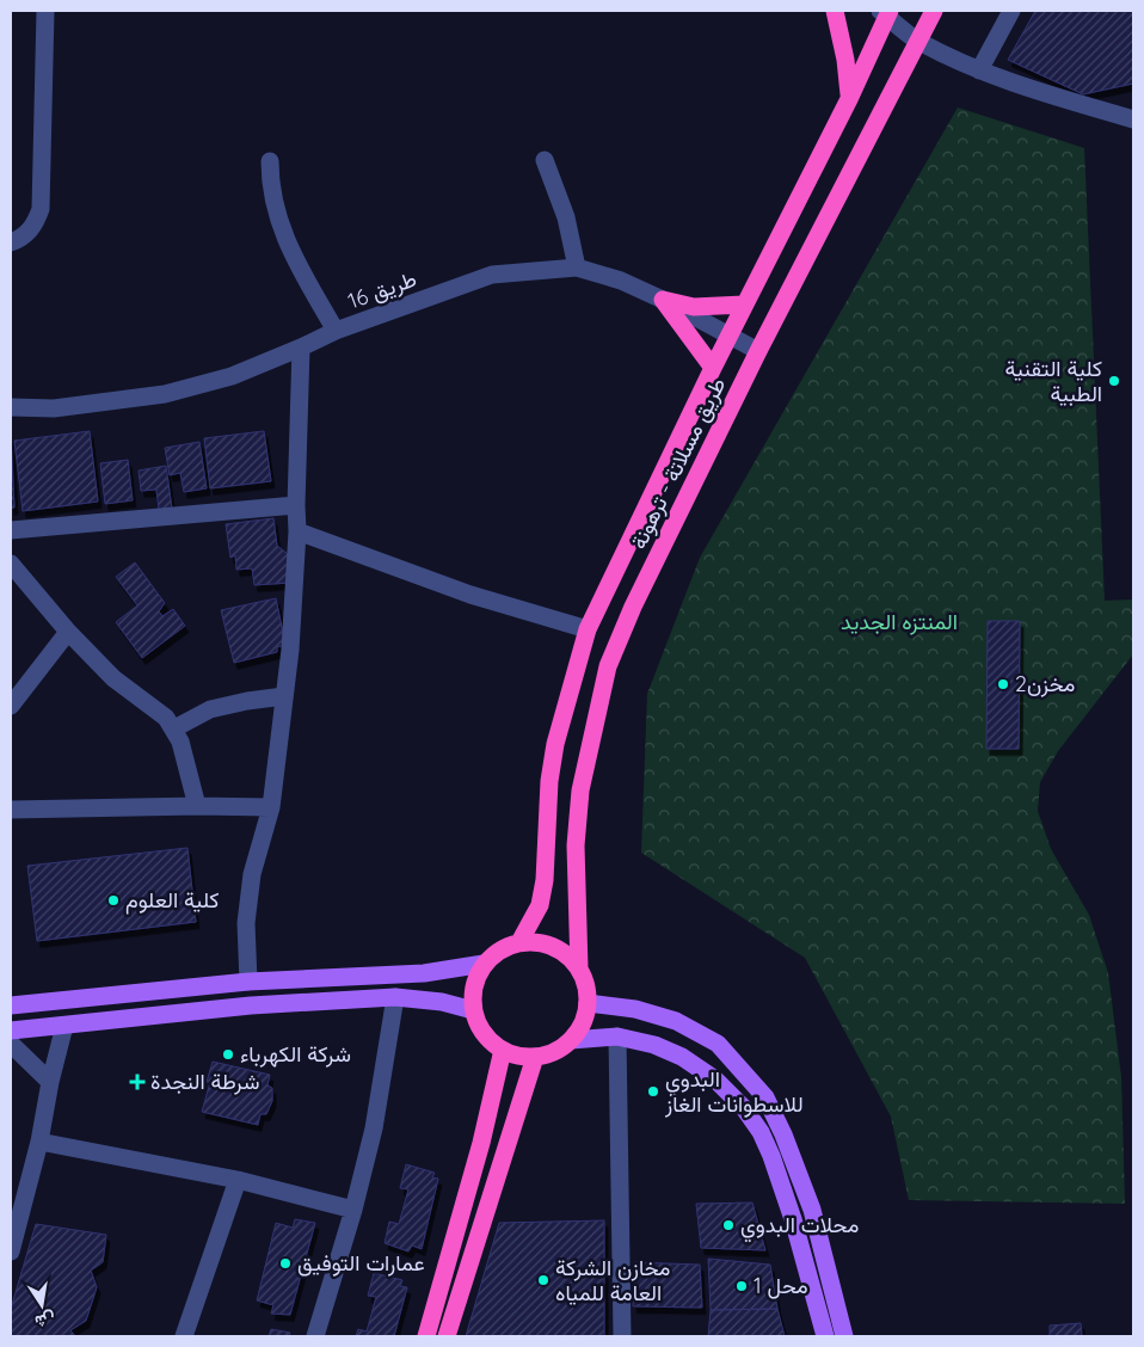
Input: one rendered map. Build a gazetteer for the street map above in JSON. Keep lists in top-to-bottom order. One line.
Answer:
{"streets":{"highway":["طريق مسلاتة - ترهونة"],"street":["طريق 16"]},"crossings":[["طريق 16","طريق مسلاتة - ترهونة"]],"parks":["المنتزه الجديد"],"places":{"other":["كلية التقنية الطبية","مخزن2","كلية العلوم","شركة الكهرباء","البدوي للاسطوانات الغاز","محلات البدوي","عمارات التوفيق","مخازن الشركة العامة للمياه","محل 1"],"health":["شرطة النجدة"]},"north":"bottom"}
